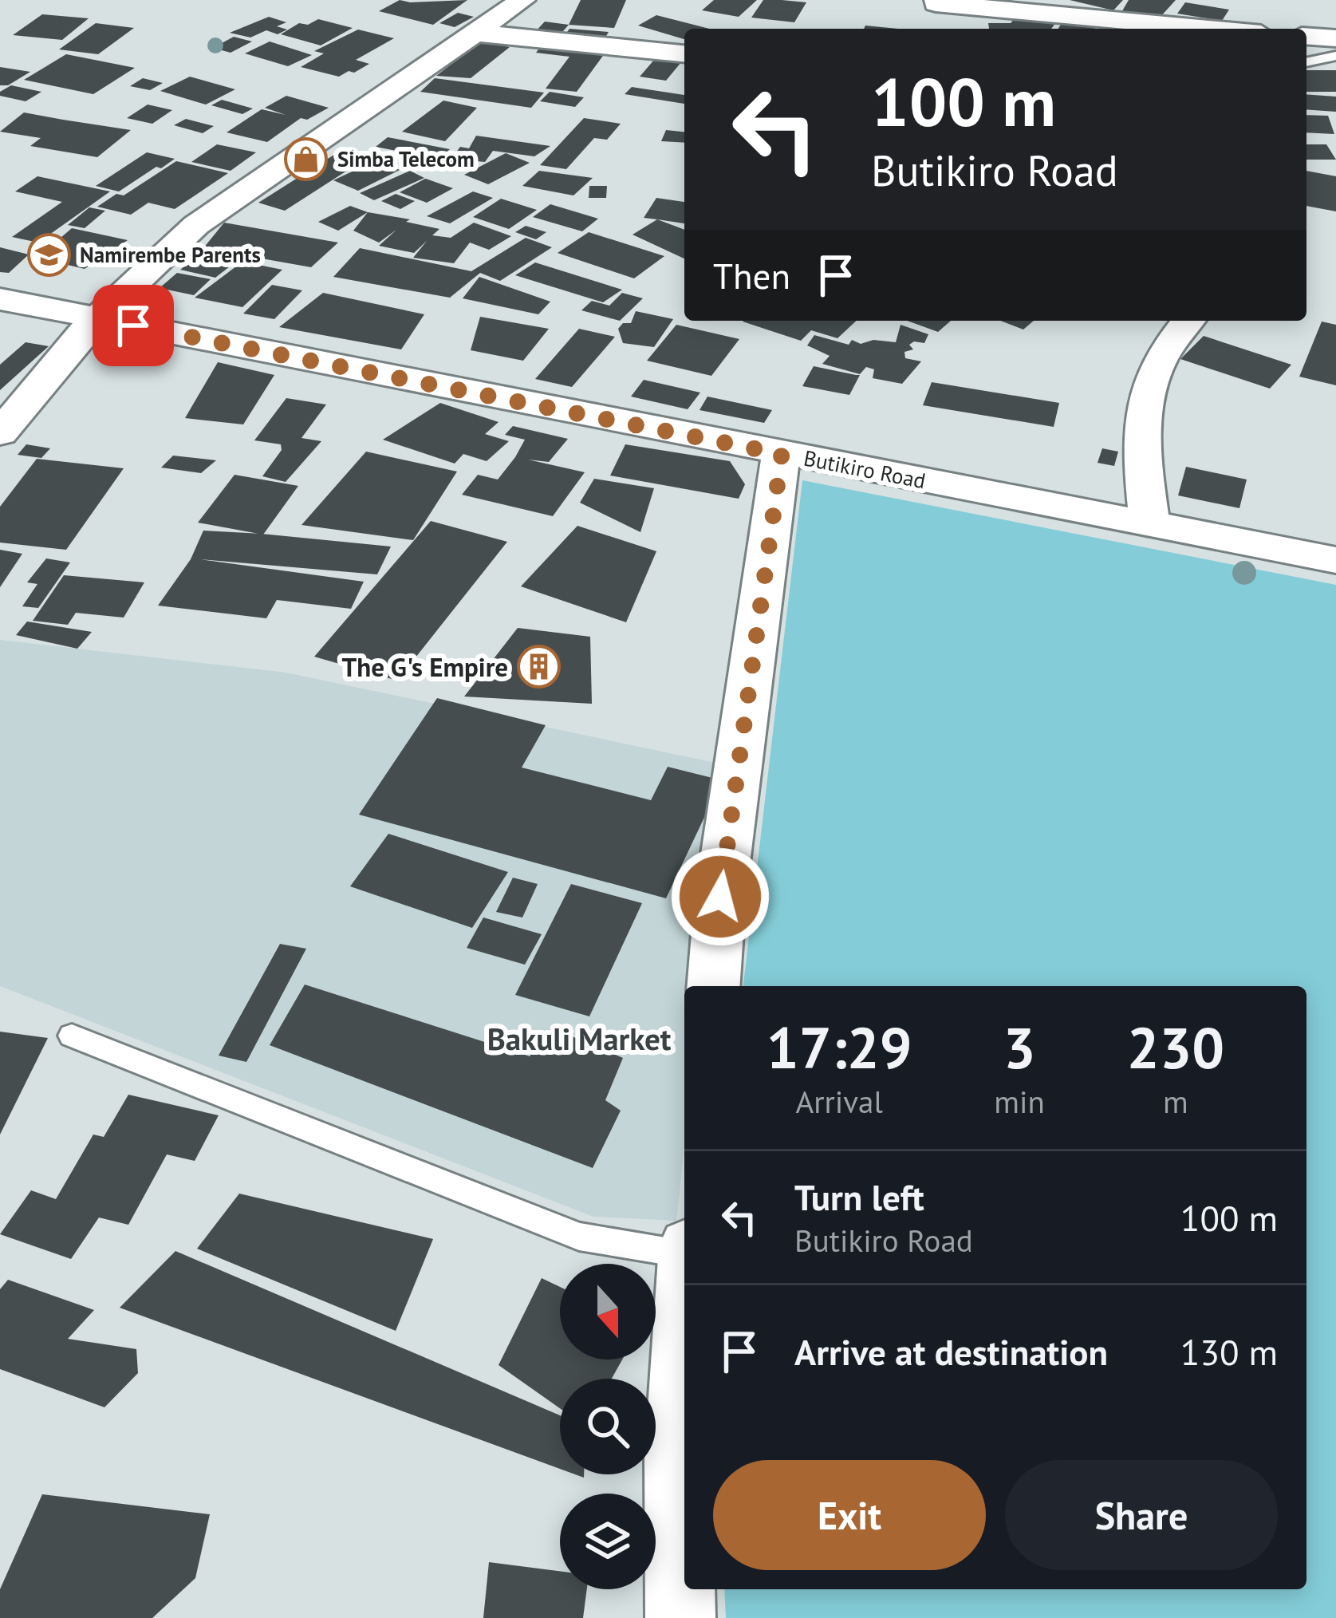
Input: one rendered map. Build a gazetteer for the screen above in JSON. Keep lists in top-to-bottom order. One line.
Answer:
{"streets":{"street":["Butikiro Road"]},"districts":["Bakuli Market"],"places":{"shop":["Simba Telecom"],"school or university":["Namirembe Parents"],"building":["The G's Empire"]},"north":"bottom","page":{"turn":["100 m","Butikiro Road"],"then":"Then","eta":["17:29","Arrival","3","min","230","m"],"list":[{"name":"Turn left","note":"Butikiro Road","value":"100 m"},{"name":"Arrive at destination","value":"130 m"}],"buttons":["Exit","Share"]}}
